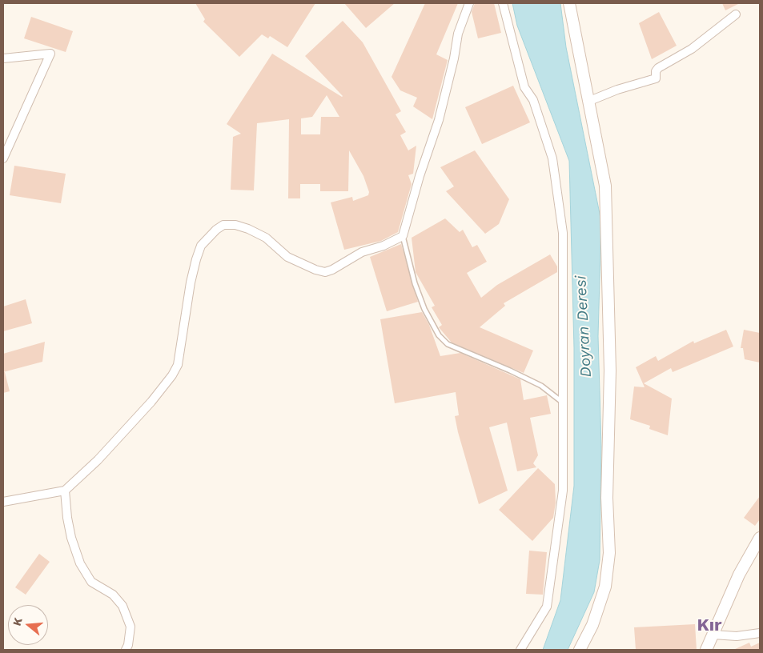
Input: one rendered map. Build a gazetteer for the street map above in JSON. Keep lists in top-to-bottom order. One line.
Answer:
{"districts":["Kır"],"water":["Doyran Deresi"],"north":"left"}
